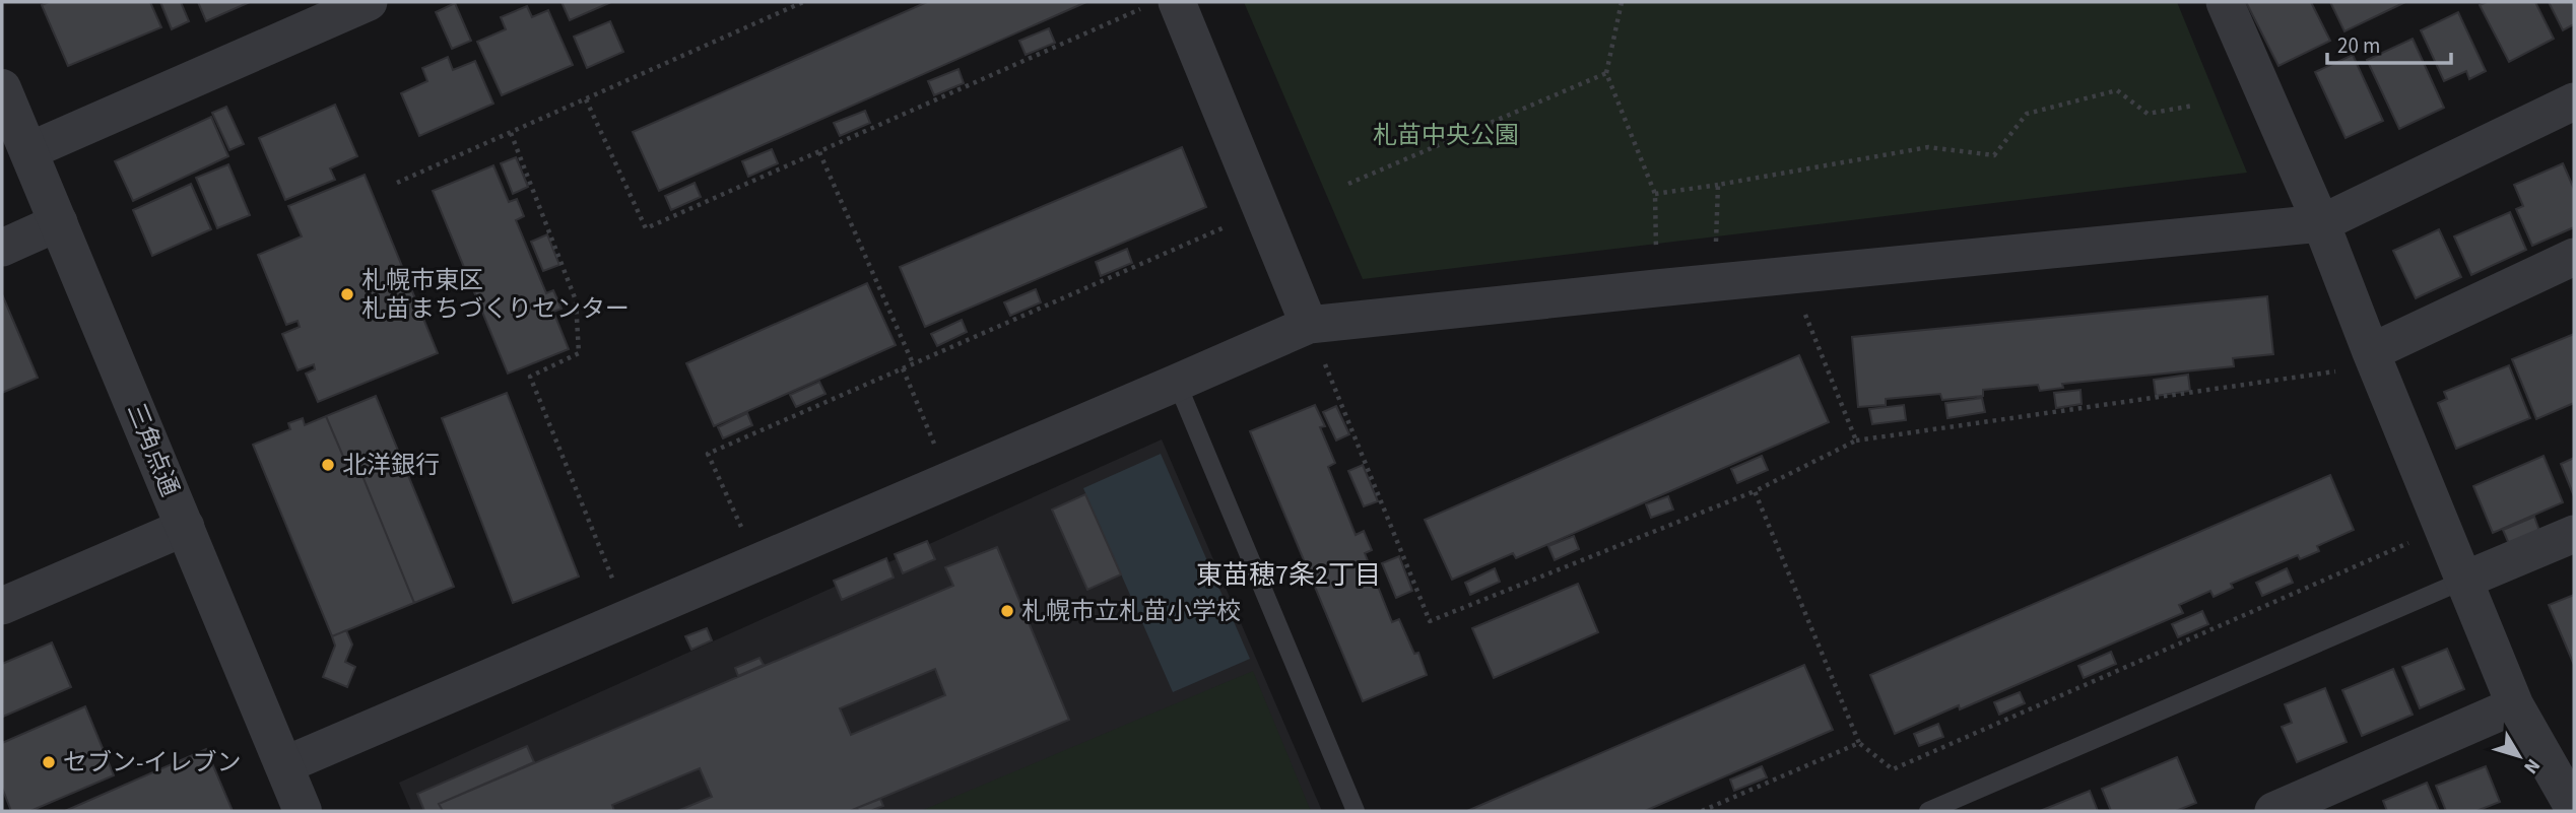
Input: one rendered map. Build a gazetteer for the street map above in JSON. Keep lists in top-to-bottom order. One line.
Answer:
{"streets":{"street":["三角点通"]},"districts":["東苗穂7条2丁目"],"parks":["札苗中央公園"],"places":["札幌市東区 札苗まちづくりセンター","北洋銀行","札幌市立札苗小学校","セブン-イレブン"],"scale_bar":"20 m","north":"bottom right"}
